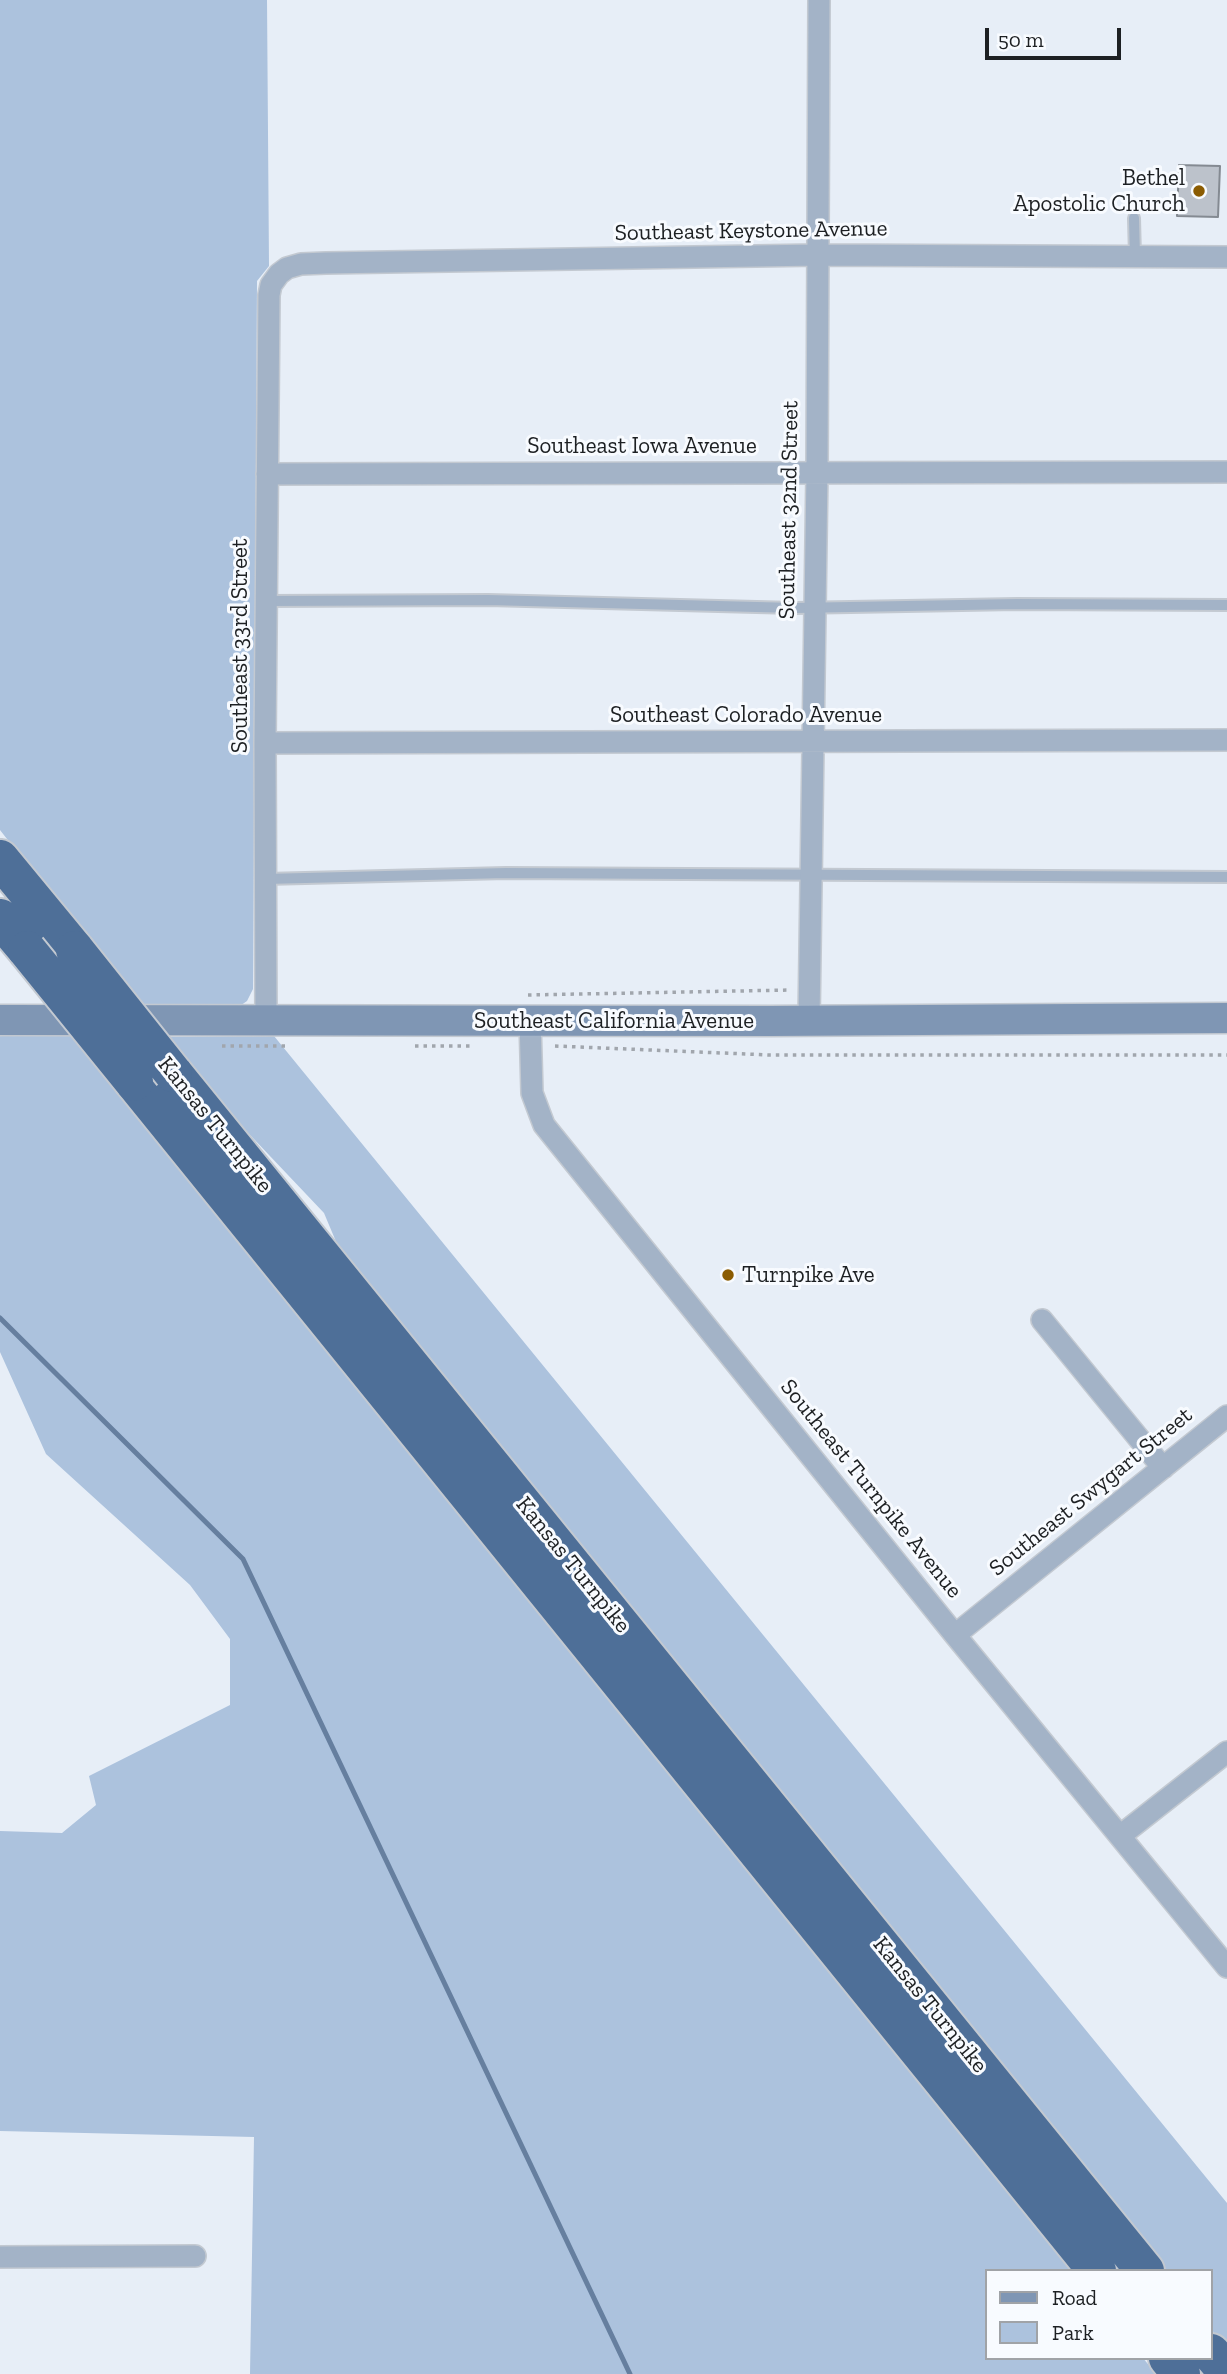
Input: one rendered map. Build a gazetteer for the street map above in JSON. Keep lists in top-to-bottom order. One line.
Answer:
{"streets":{"highway":["Kansas Turnpike"],"main road":["Southeast California Avenue"],"street":["Southeast Keystone Avenue","Southeast Iowa Avenue","Southeast 32nd Street","Southeast 33rd Street","Southeast Colorado Avenue","Southeast Turnpike Avenue","Southeast Swygart Street"]},"crossings":[["Southeast Keystone Avenue","Southeast 32nd Street"],["Southeast Keystone Avenue","Southeast 33rd Street"],["Southeast Iowa Avenue","Southeast 32nd Street"],["Southeast Iowa Avenue","Southeast 33rd Street"],["Southeast 32nd Street","Southeast Colorado Avenue"],["Southeast 32nd Street","Southeast California Avenue"],["Southeast 33rd Street","Southeast Colorado Avenue"],["Southeast 33rd Street","Southeast California Avenue"],["Southeast California Avenue","Southeast Turnpike Avenue"],["Southeast Turnpike Avenue","Southeast Swygart Street"]],"places":["Bethel Apostolic Church","Turnpike Ave"],"legend":["Road","Park"],"scale_bar":"50 m"}
